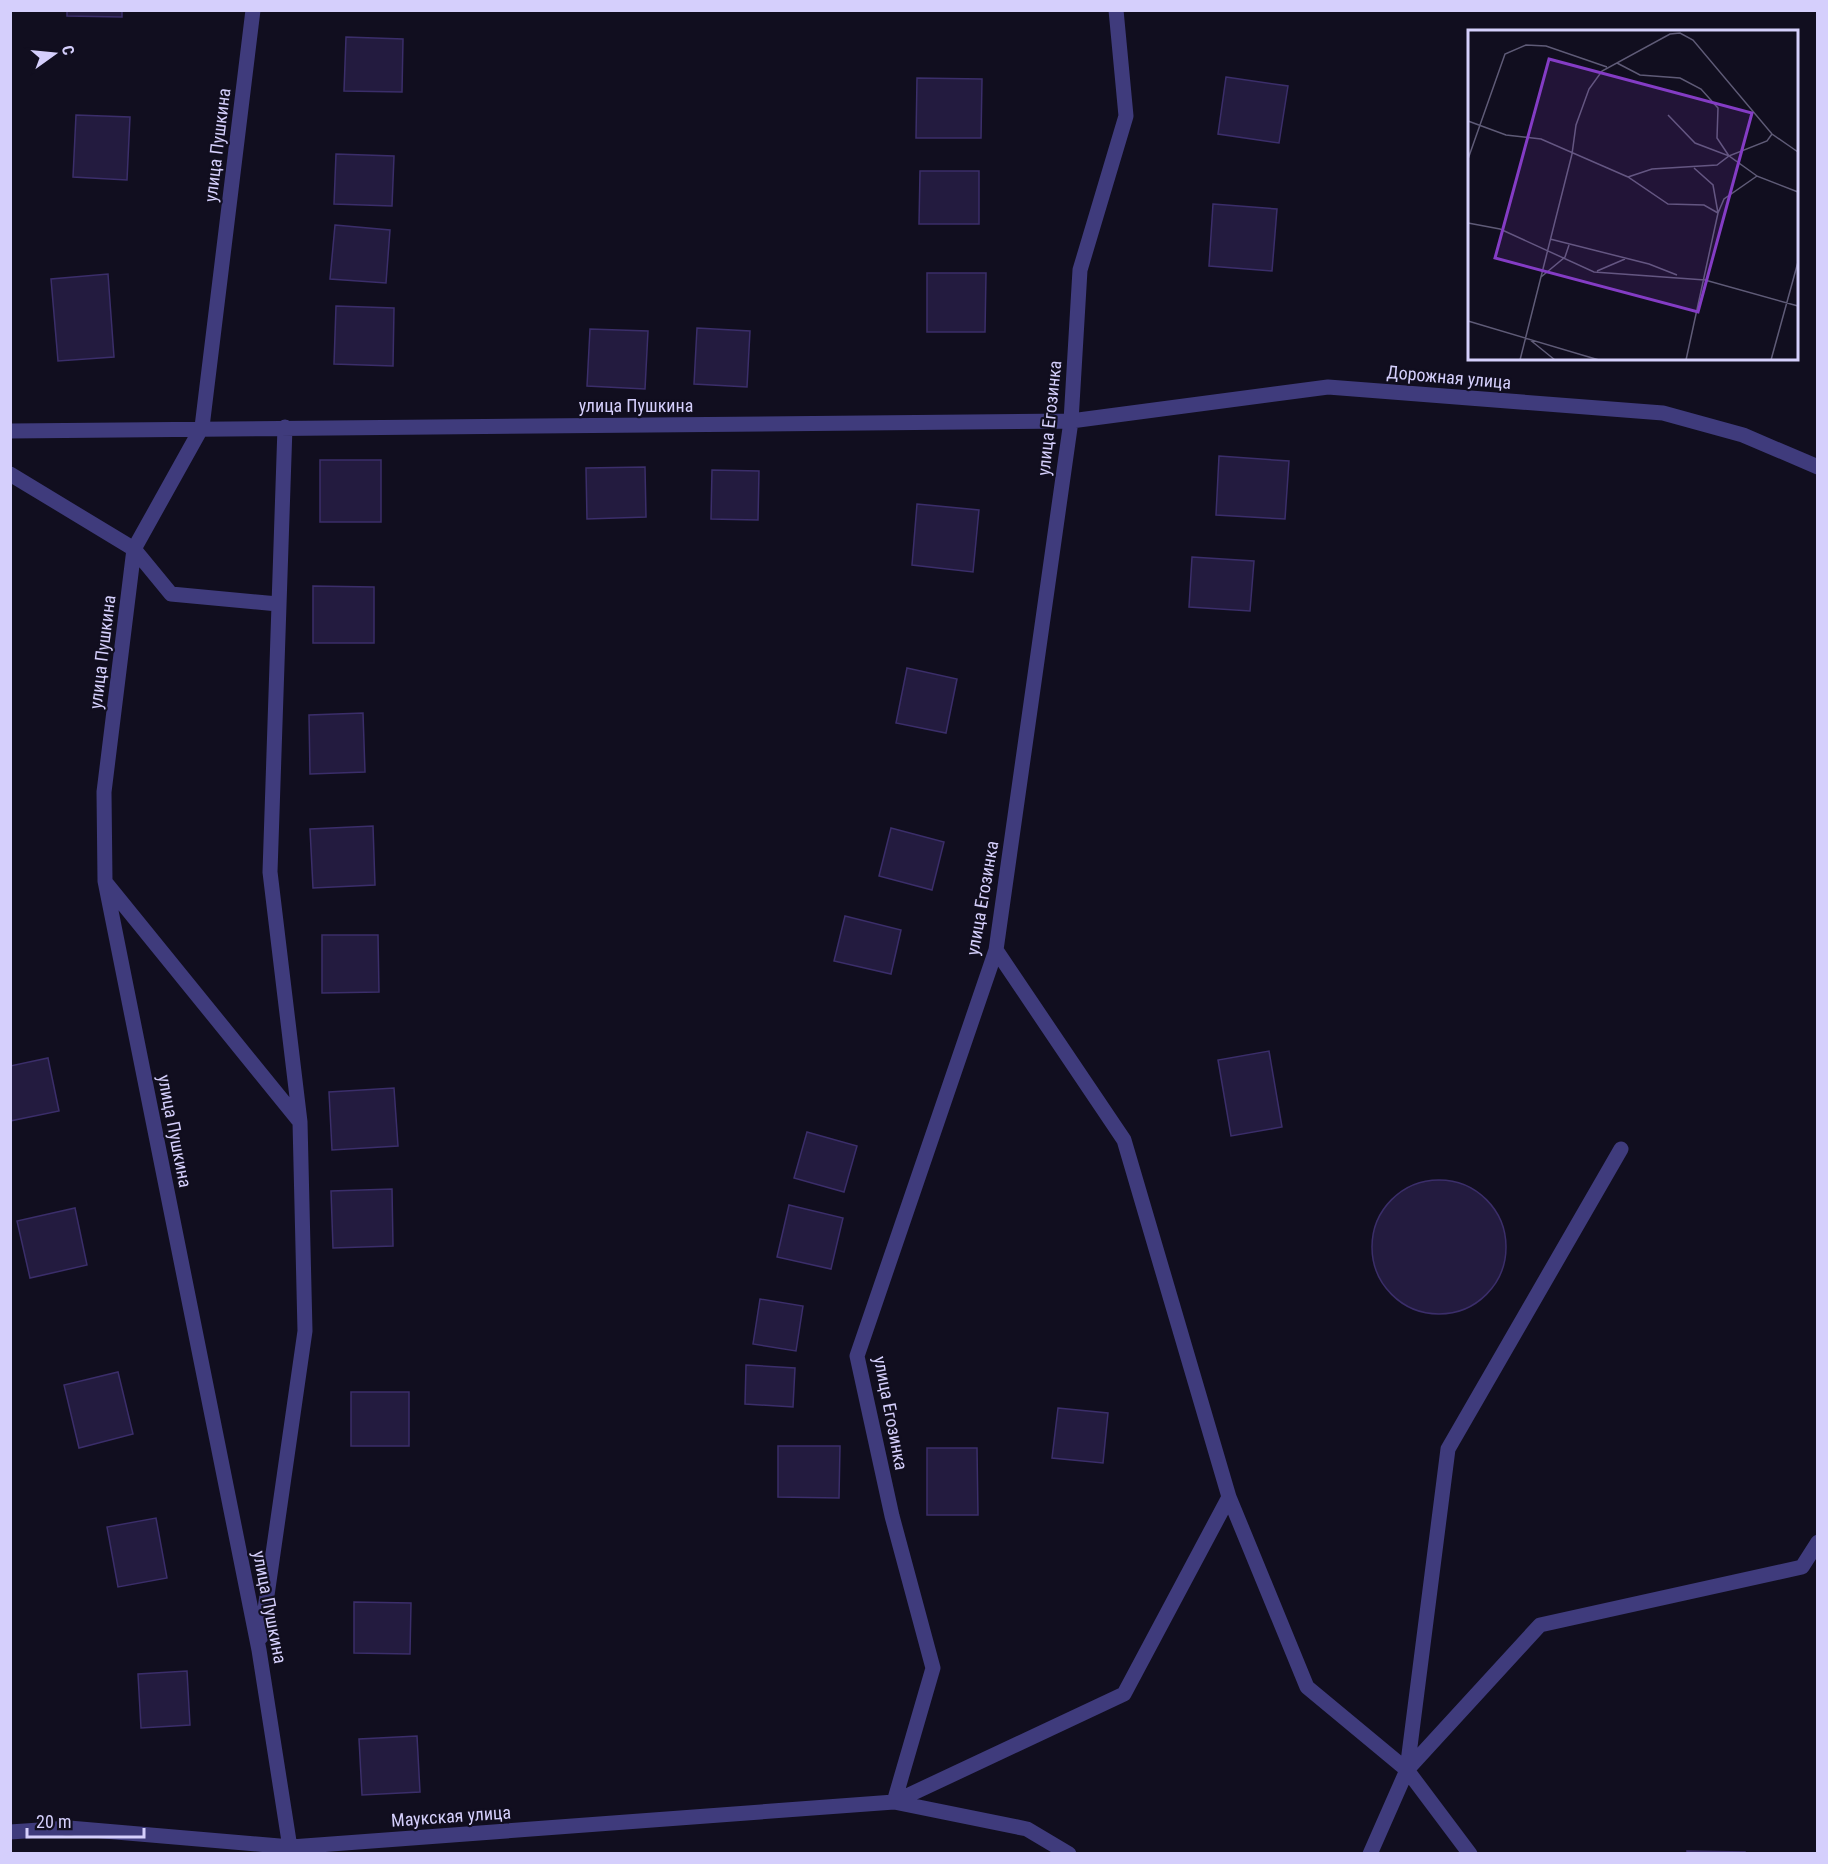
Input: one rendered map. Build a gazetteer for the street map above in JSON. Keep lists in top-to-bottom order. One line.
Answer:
{"streets":{"street":["улица Пушкина","Дорожная улица","улица Егозинка","Маукская улица"]},"crossings":[["улица Пушкина","Дорожная улица"],["улица Пушкина","улица Егозинка"],["улица Пушкина","Маукская улица"],["Дорожная улица","улица Егозинка"],["улица Егозинка","Маукская улица"]],"scale_bar":"20 m","north":"right"}
